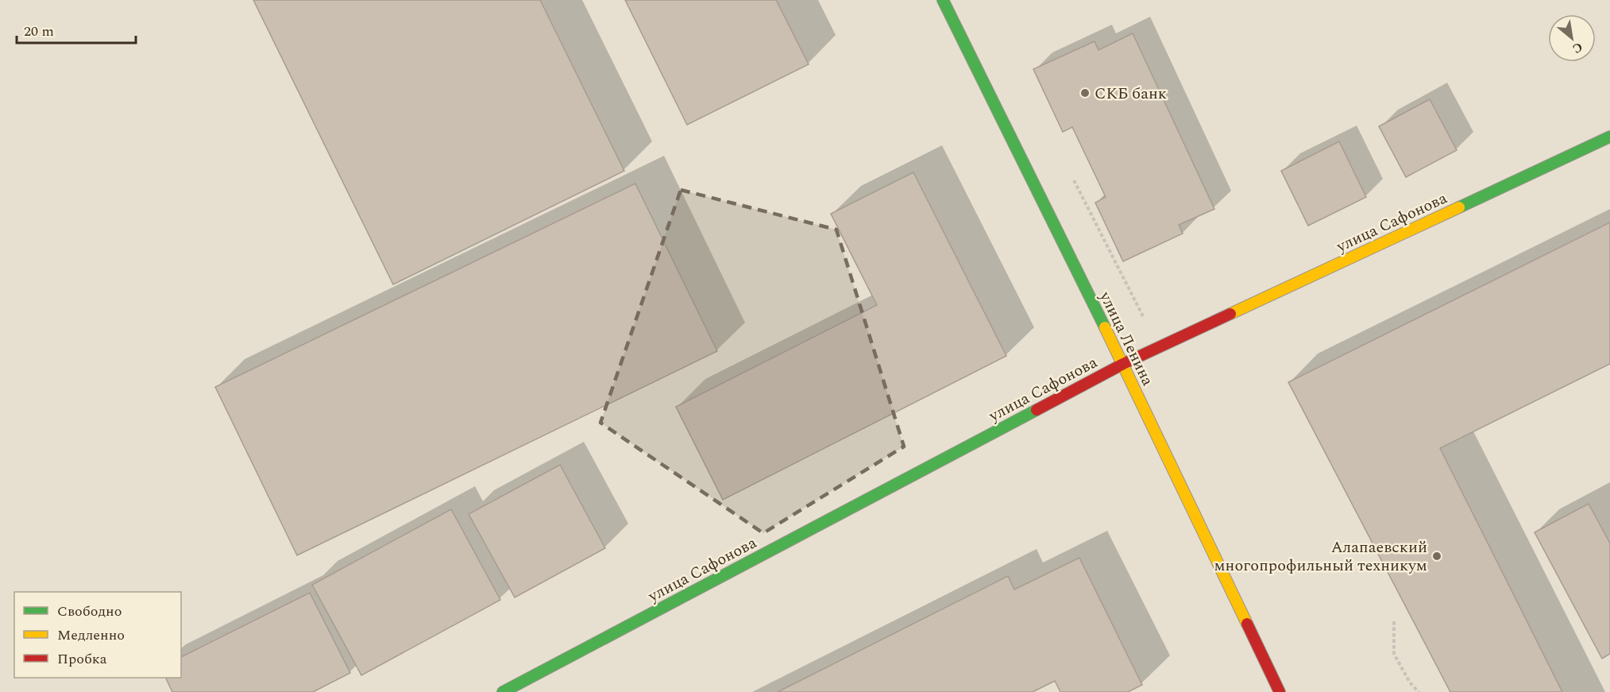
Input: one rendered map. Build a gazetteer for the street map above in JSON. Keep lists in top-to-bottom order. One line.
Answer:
{"streets":{"main road":["улица Сафонова","улица Ленина"]},"crossings":[["улица Сафонова","улица Ленина"]],"places":["СКБ банк","Алапаевский многопрофильный техникум"],"legend":["Свободно","Медленно","Пробка"],"scale_bar":"20 m","north":"bottom right"}
